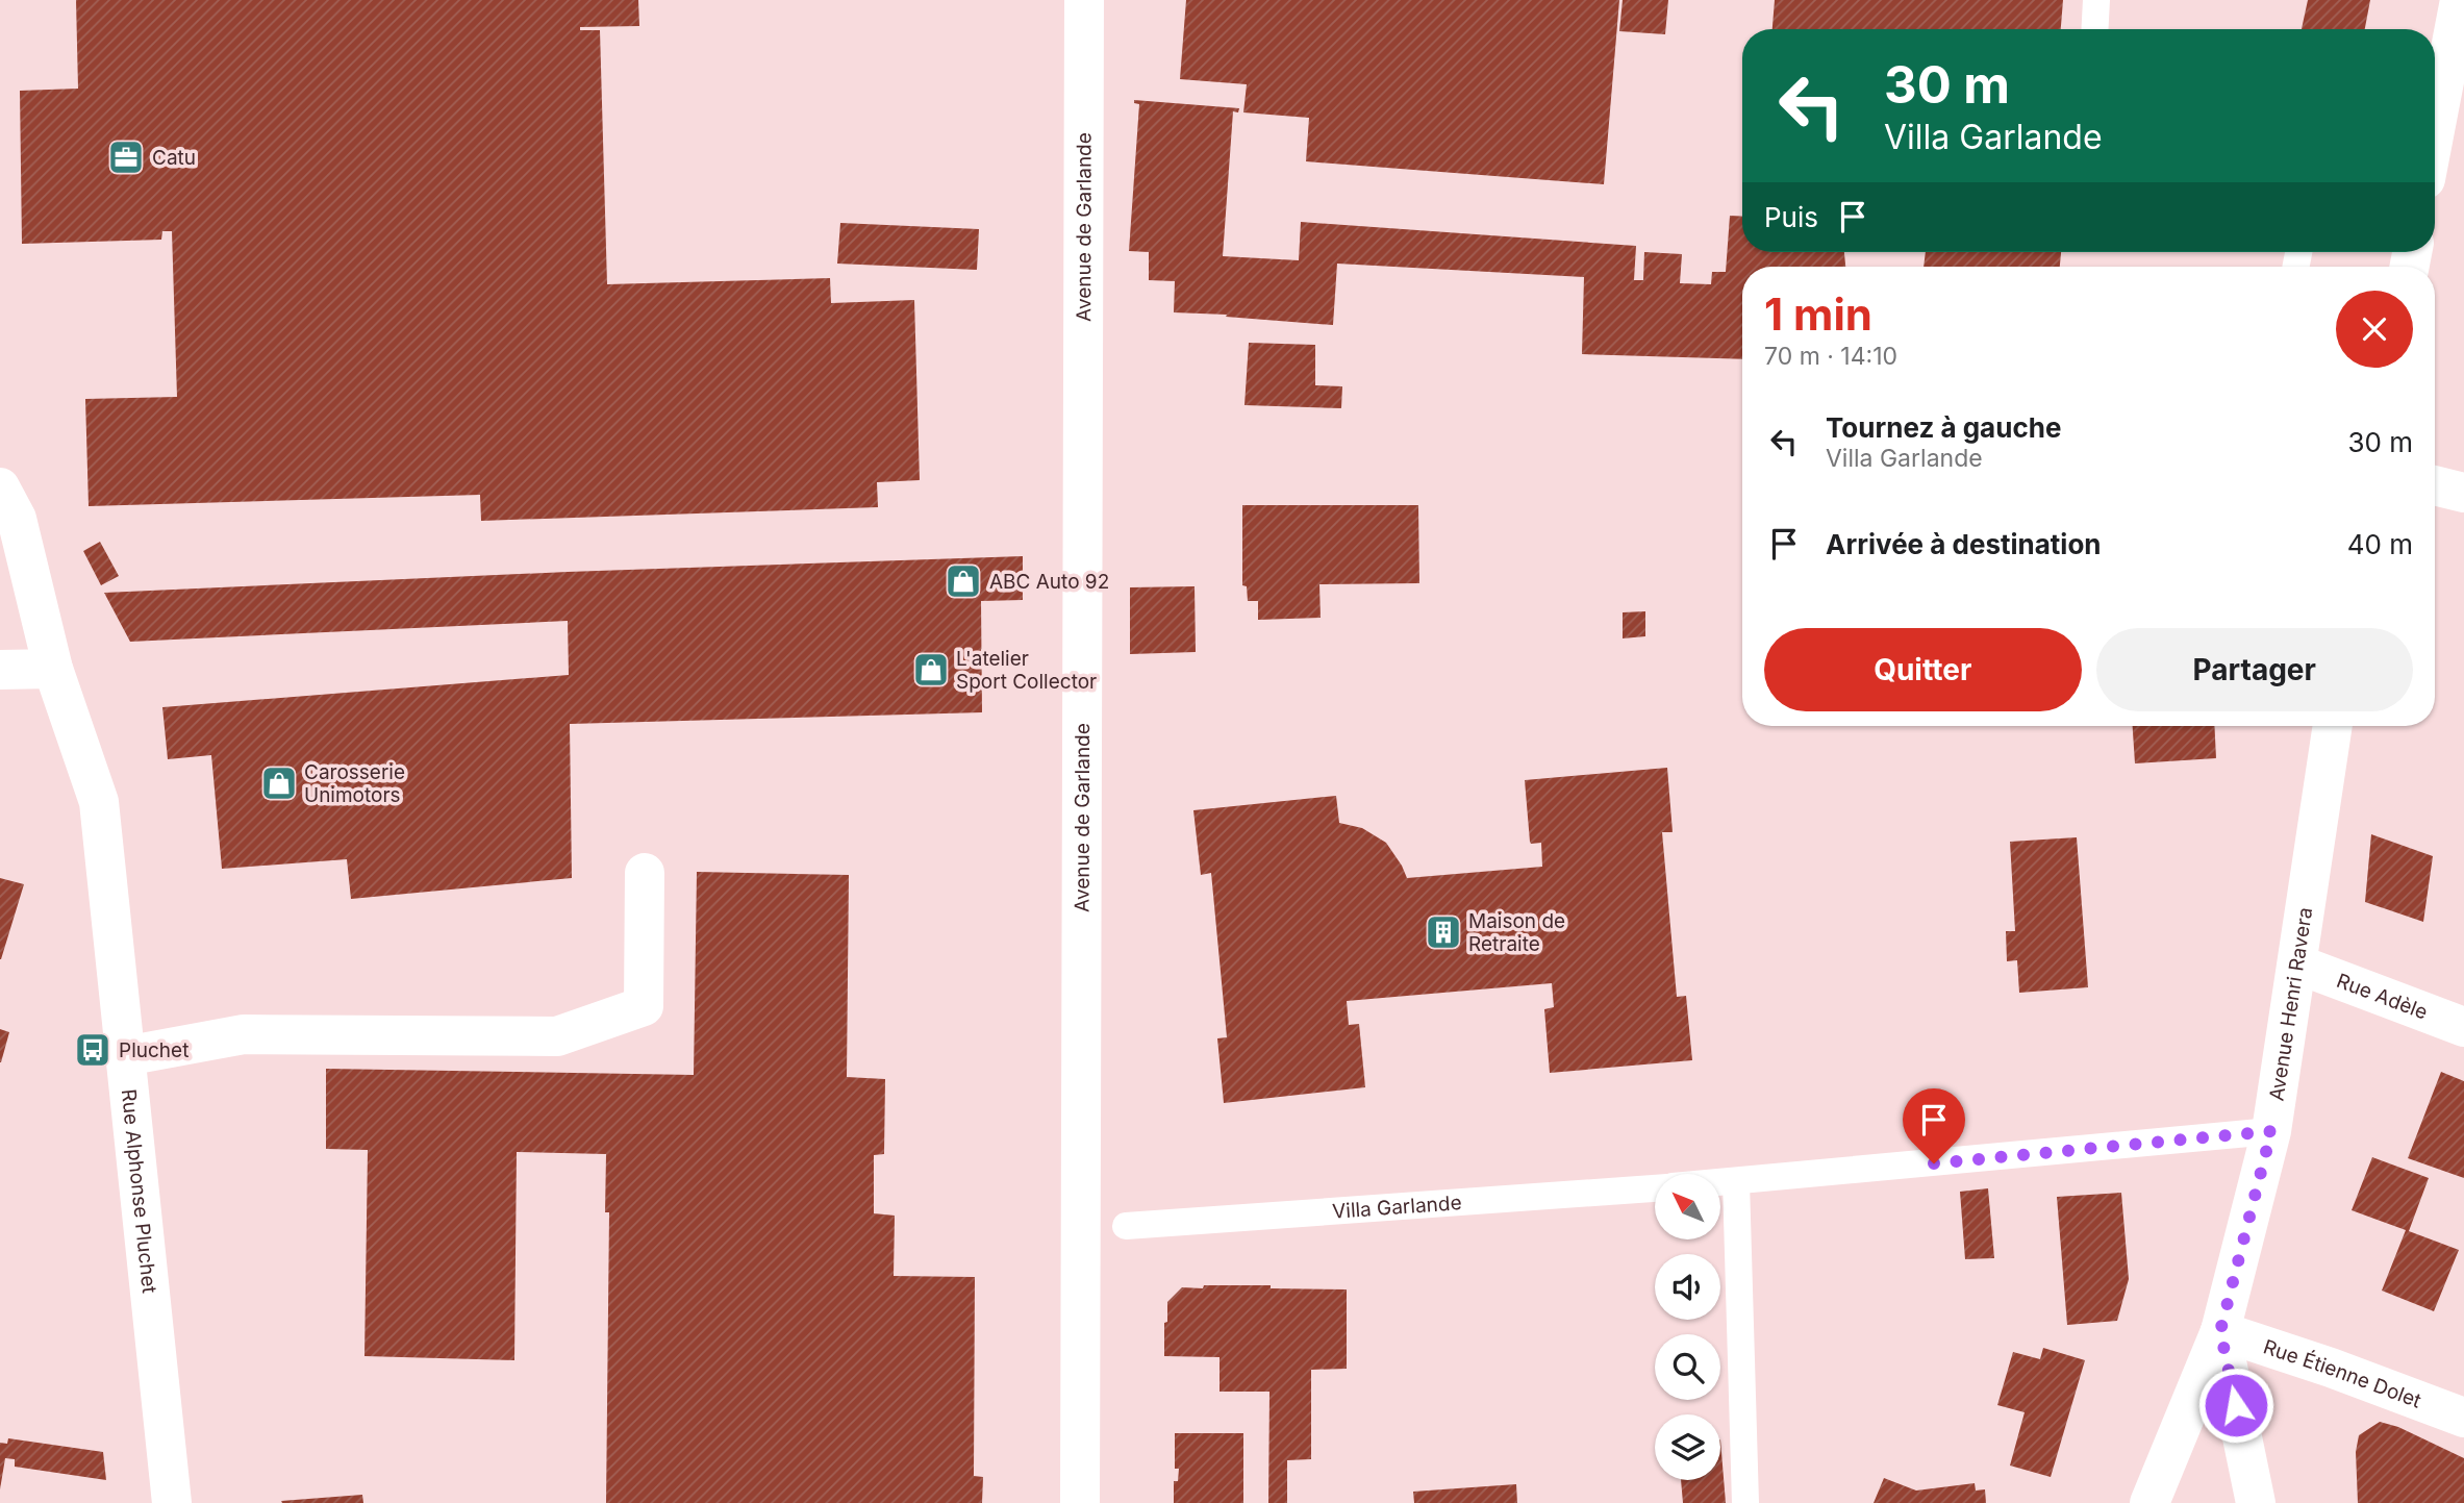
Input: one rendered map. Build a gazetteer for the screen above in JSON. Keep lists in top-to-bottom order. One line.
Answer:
{"streets":{"street":["Avenue de Garlande","Rue Adèle","Avenue Henri Ravera","Rue Alphonse Pluchet","Rue Étienne Dolet"],"lane":["Villa Garlande"]},"crossings":[["Rue Adèle","Avenue Henri Ravera"],["Avenue Henri Ravera","Villa Garlande"],["Avenue Henri Ravera","Rue Étienne Dolet"]],"places":{"office":["Catu"],"shop":["ABC Auto 92","L'atelier Sport Collector","Carosserie Unimotors"],"building":["Maison de Retraite"],"bus stop":["Pluchet"]},"north":"top left","page":{"turn":["30 m","Villa Garlande"],"then":"Puis","heading":["1 min","70 m · 14:10"],"list":[{"name":"Tournez à gauche","note":"Villa Garlande","value":"30 m"},{"name":"Arrivée à destination","value":"40 m"}],"buttons":["Quitter","Partager"]}}
